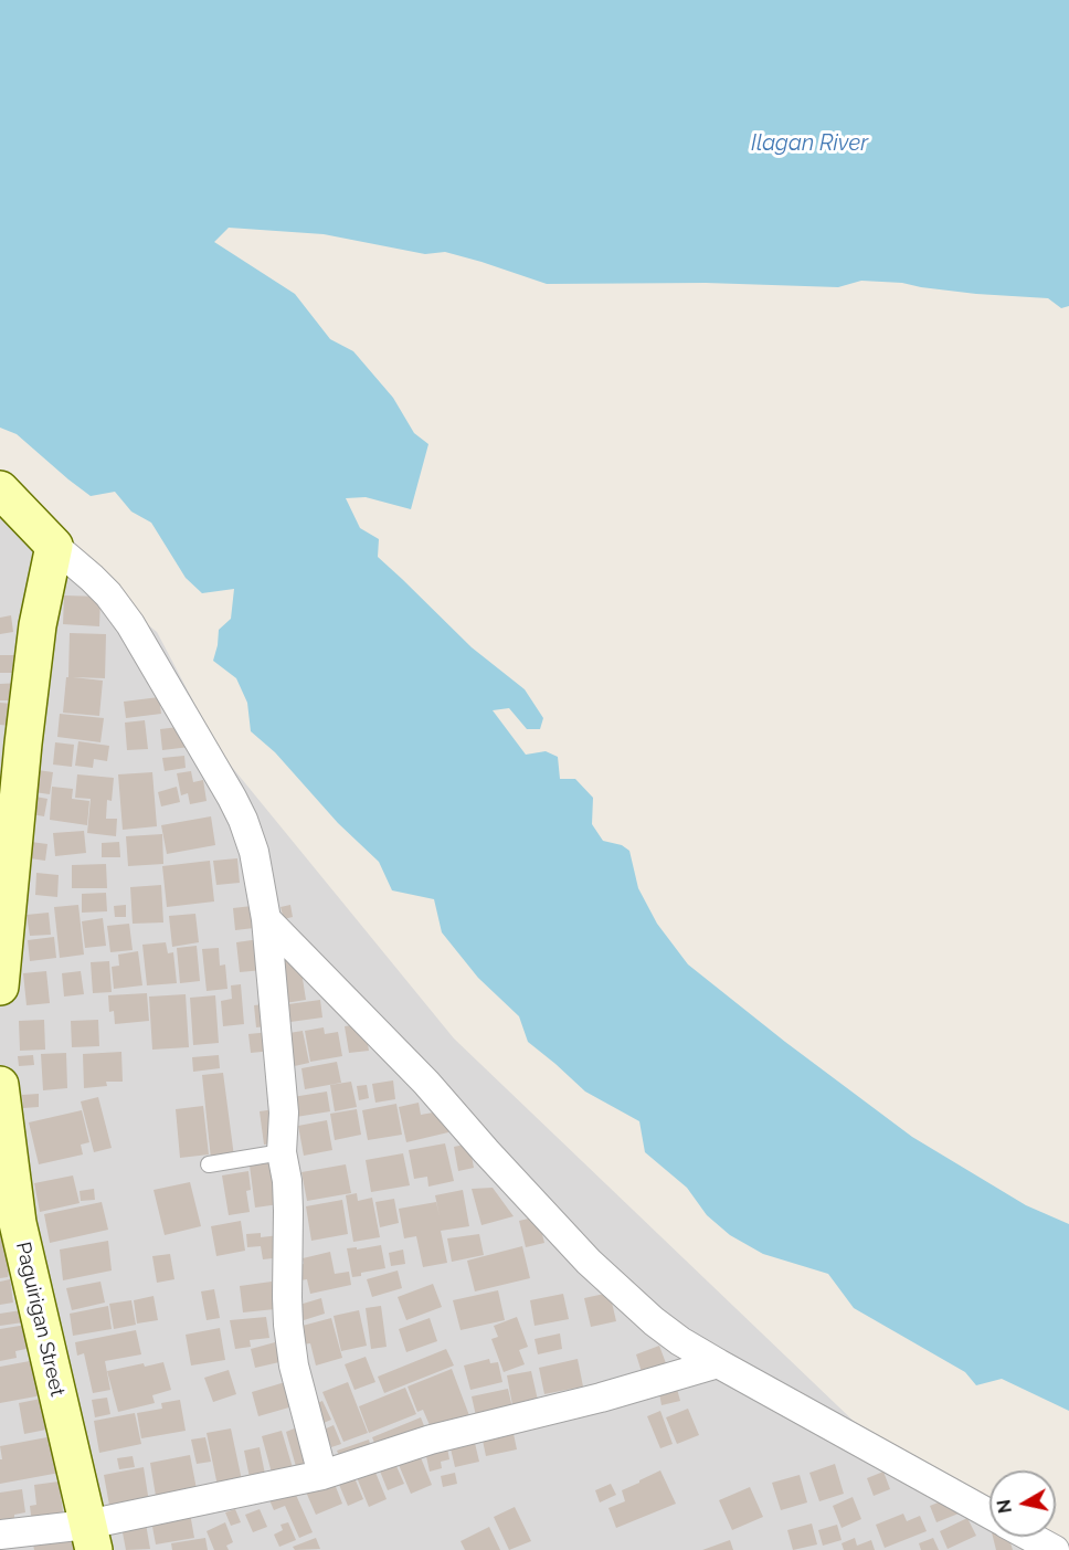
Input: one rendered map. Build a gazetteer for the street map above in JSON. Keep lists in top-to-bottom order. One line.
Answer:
{"streets":{"main road":["Paguirigan Street"]},"water":["Ilagan River"],"north":"left"}
